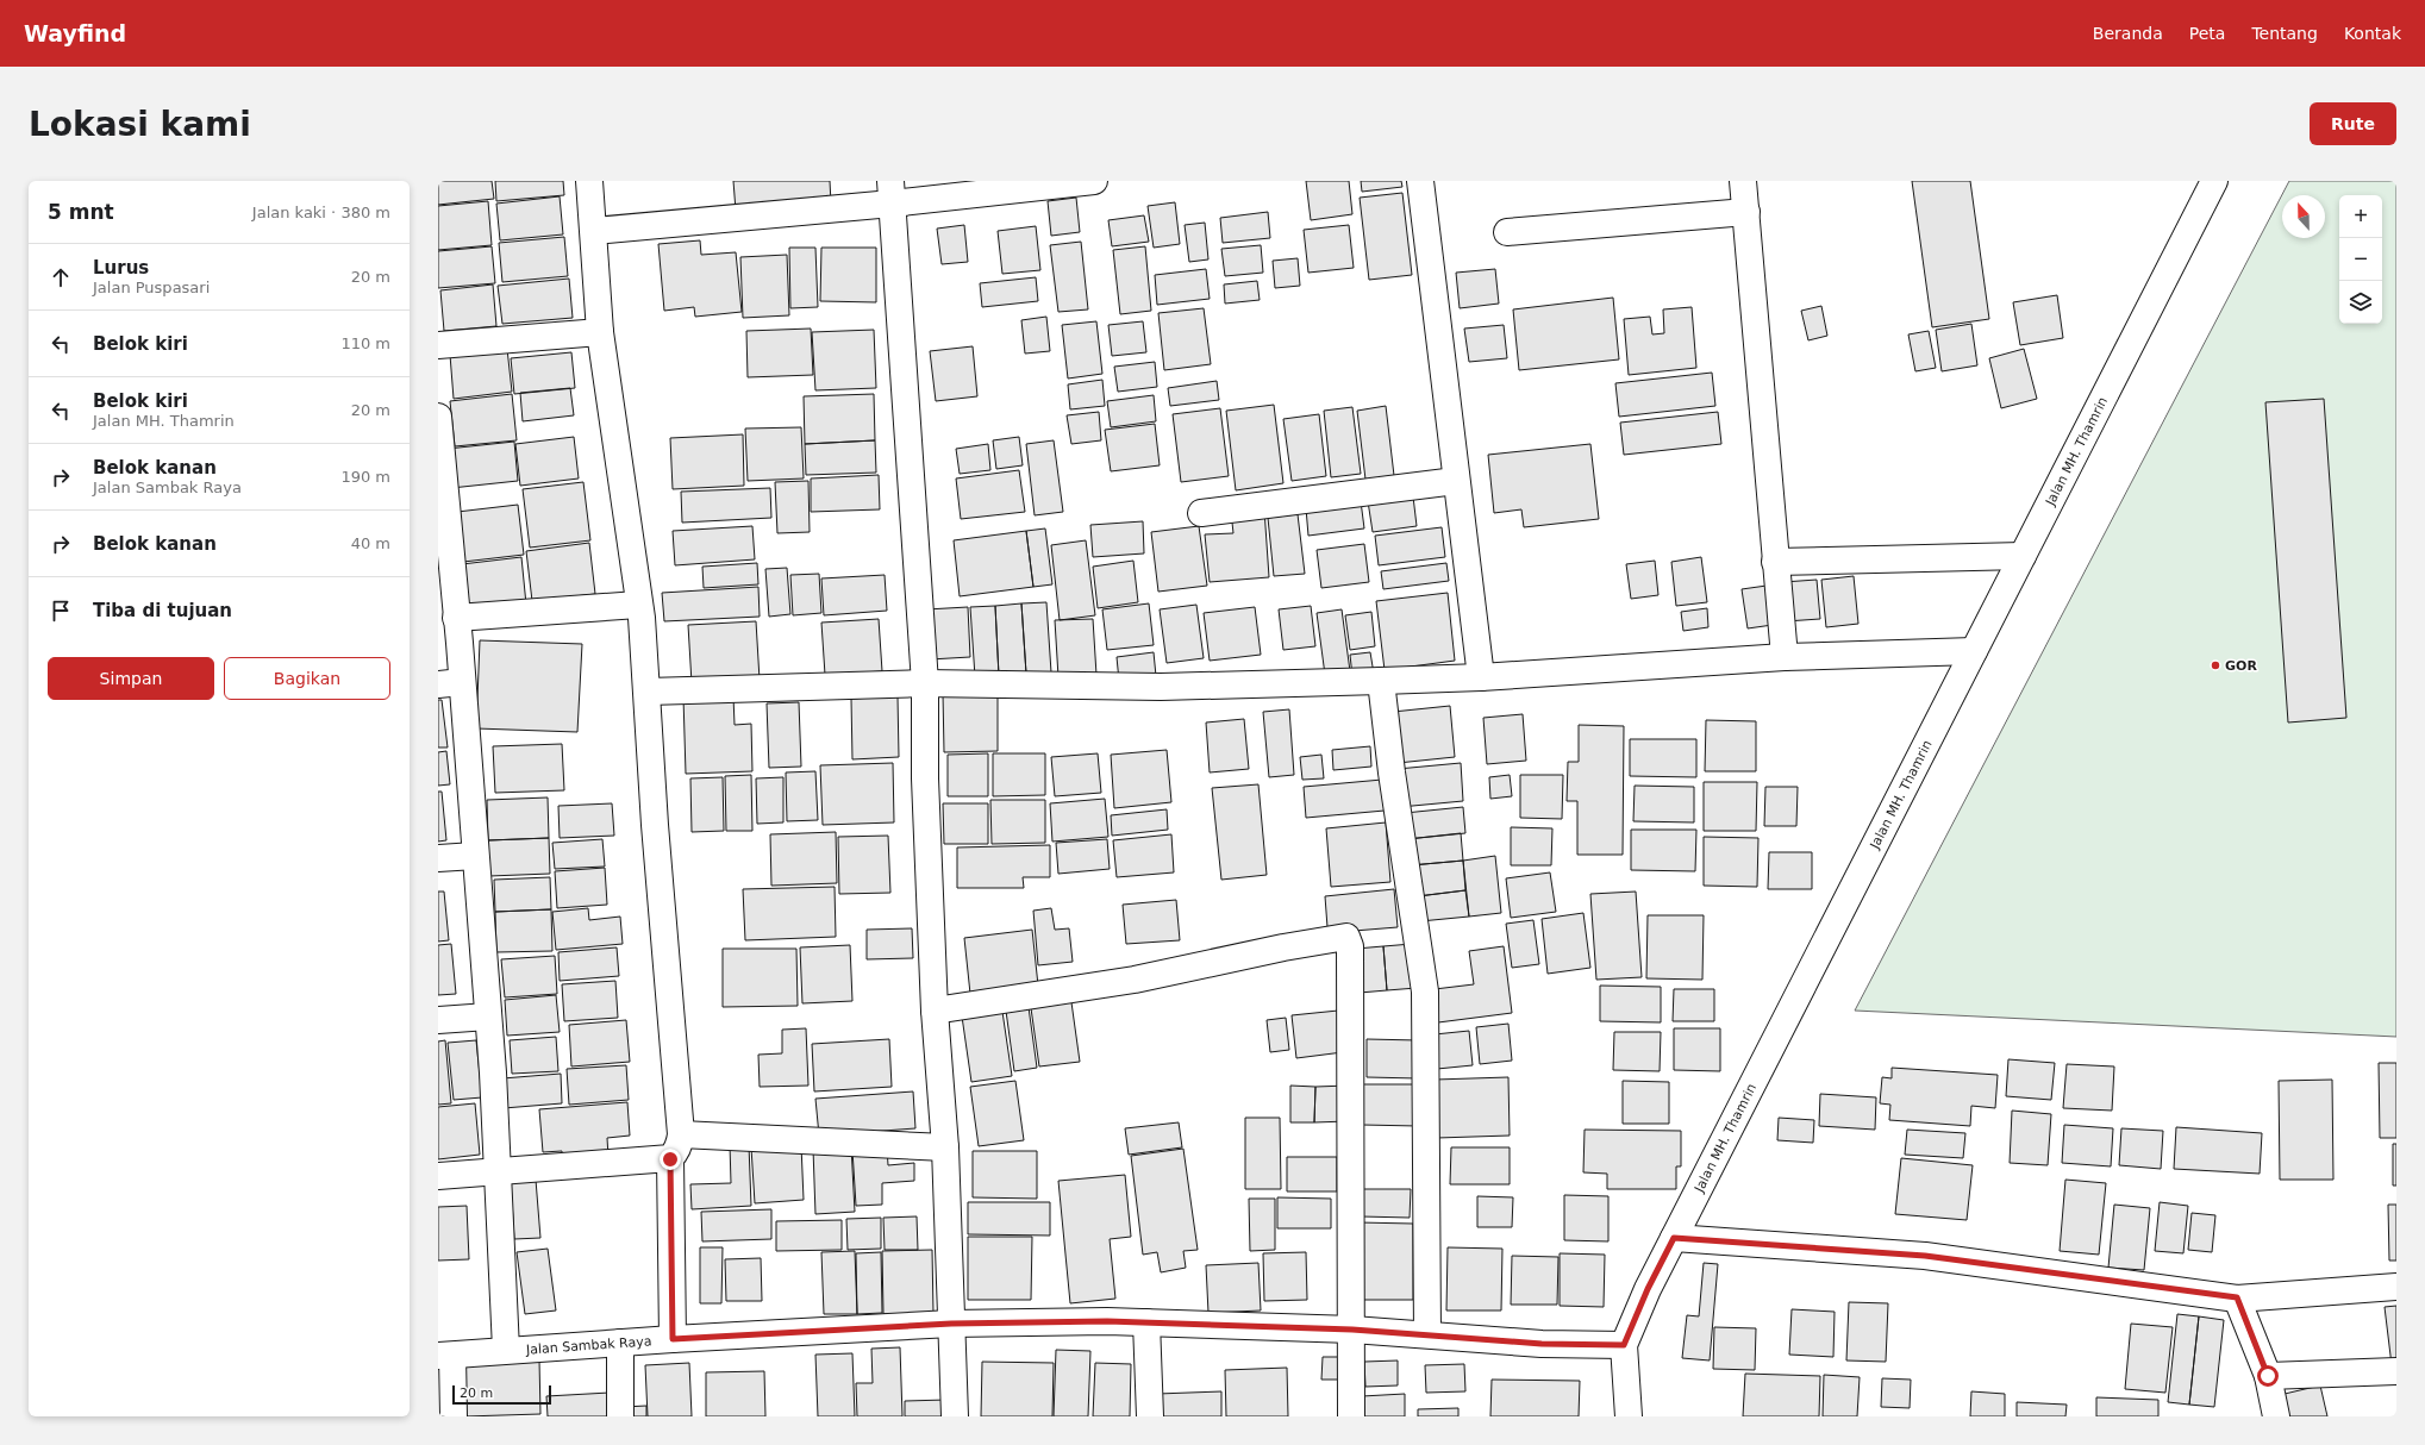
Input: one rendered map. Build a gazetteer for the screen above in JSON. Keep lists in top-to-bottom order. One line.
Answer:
{"streets":{"street":["Jalan MH. Thamrin","Jalan Sambak Raya"]},"crossings":[["Jalan MH. Thamrin","Jalan Sambak Raya"]],"places":["GOR"],"scale_bar":"20 m","north":"top","page":{"header":"Wayfind","nav":["Beranda","Peta","Tentang","Kontak"],"buttons":["Rute",["Simpan","Bagikan"]],"title":"Lokasi kami","heading":["5 mnt","Jalan kaki · 380 m"],"map_buttons":["+","−"],"list":[["Lurus","Jalan Puspasari","20 m"],["Belok kiri","110 m"],["Belok kiri","Jalan MH. Thamrin","20 m"],["Belok kanan","Jalan Sambak Raya","190 m"],["Belok kanan","40 m"],"Tiba di tujuan"],"scale":"20 m"}}
